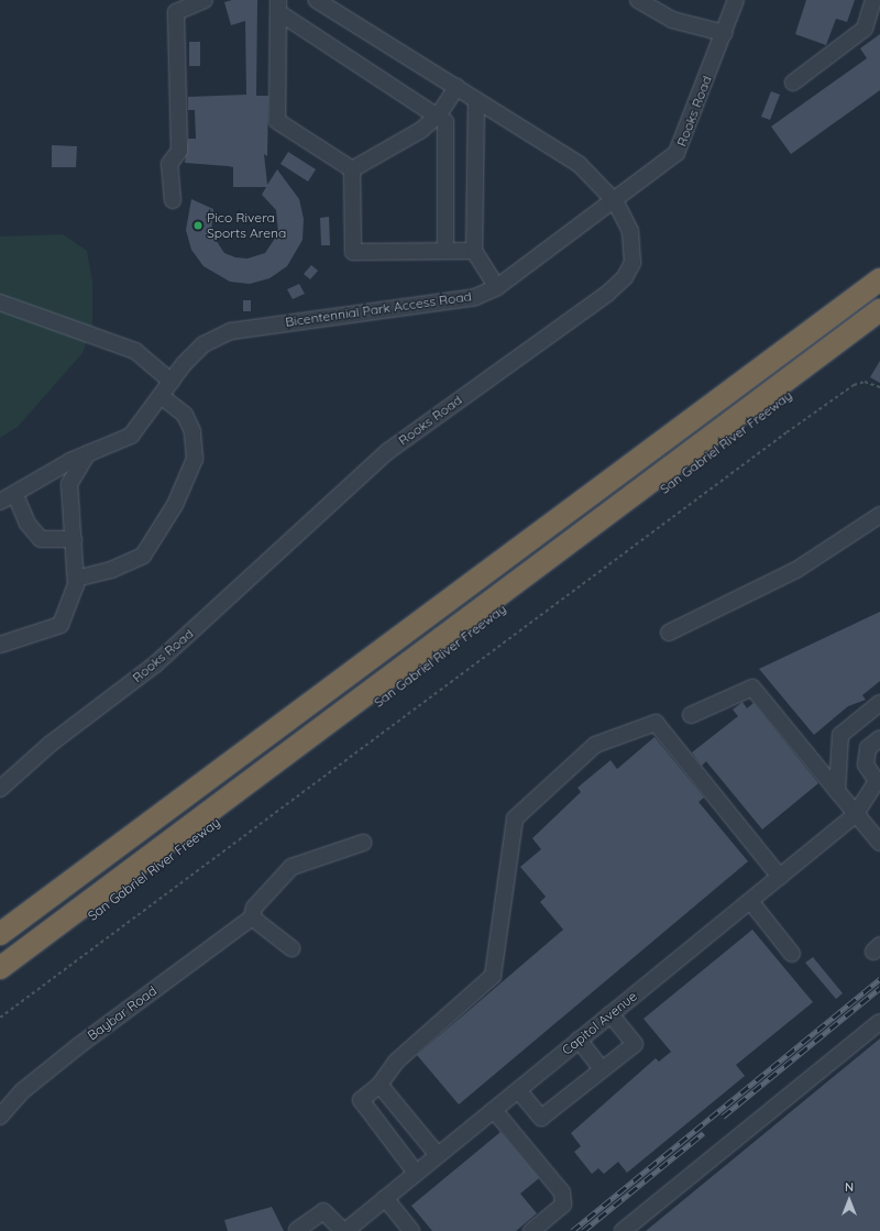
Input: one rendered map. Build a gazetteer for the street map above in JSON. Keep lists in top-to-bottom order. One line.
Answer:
{"streets":{"highway":["San Gabriel River Freeway"],"street":["Rooks Road","Bicentennial Park Access Road","Baybar Road","Capitol Avenue"]},"crossings":[["Rooks Road","Bicentennial Park Access Road"]],"places":["Pico Rivera Sports Arena"],"north":"top"}
